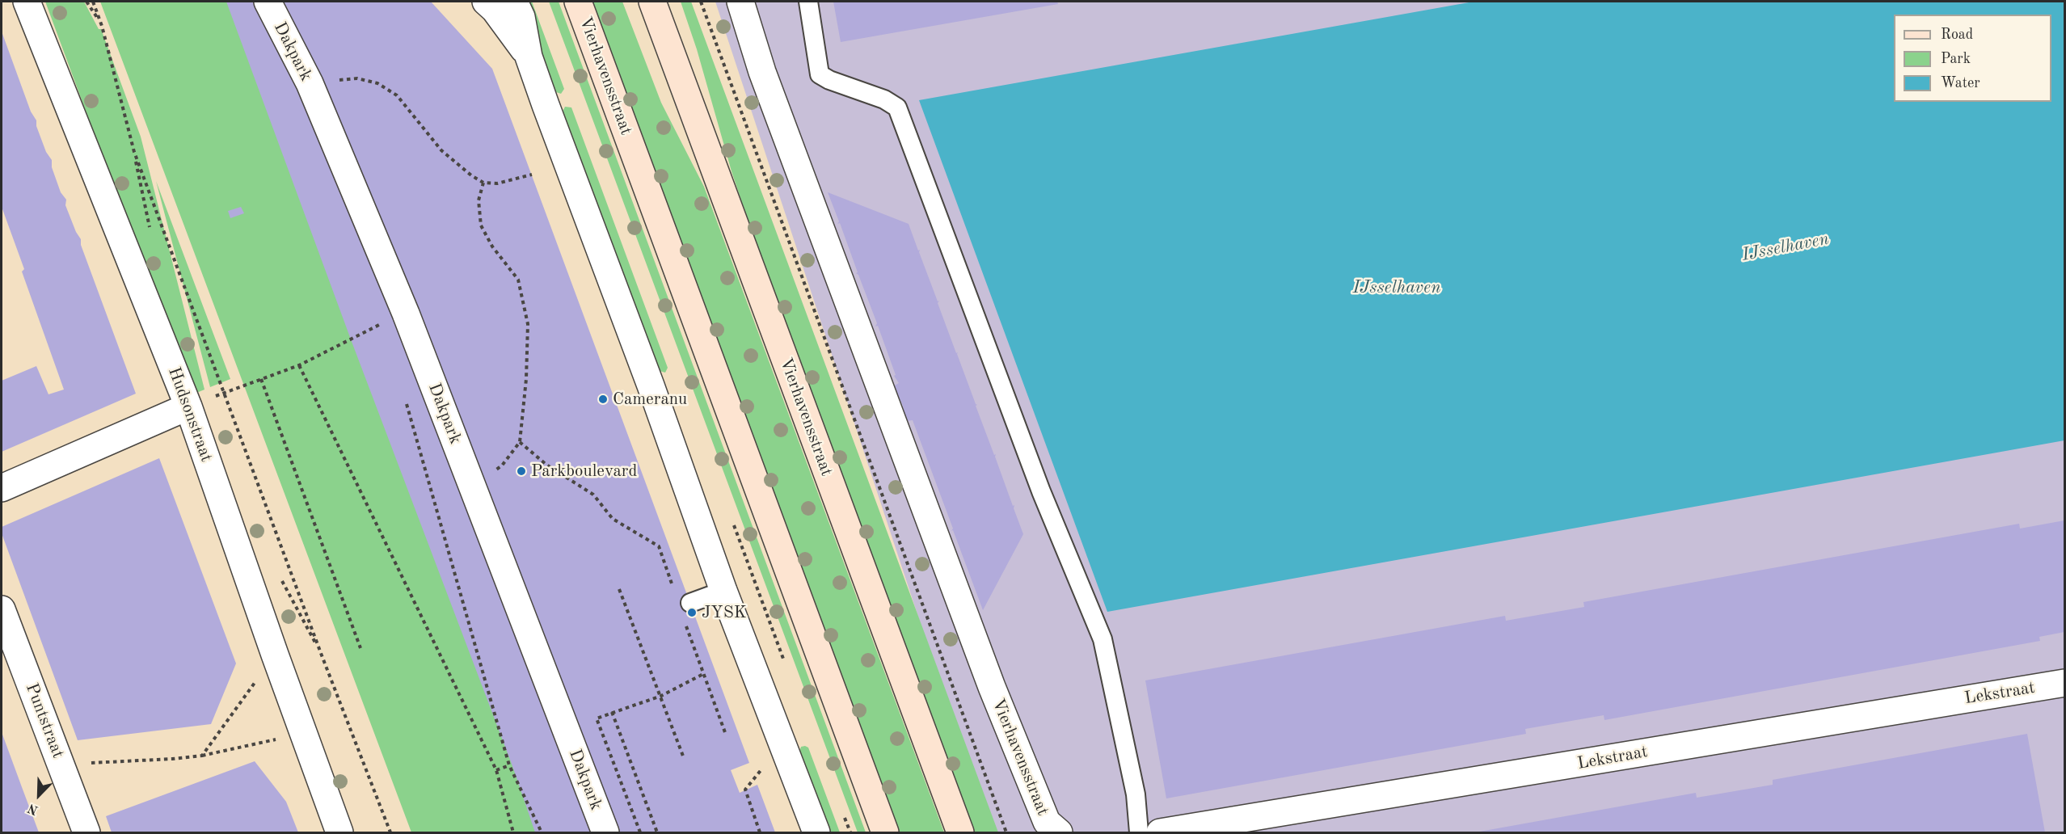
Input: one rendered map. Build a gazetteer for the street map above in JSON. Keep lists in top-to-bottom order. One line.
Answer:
{"streets":{"main road":["Vierhavensstraat"],"street":["Dakpark","Hudsonstraat","Lekstraat","Puntstraat"]},"water":["IJsselhaven"],"places":["Cameranu","Parkboulevard","JYSK"],"legend":["Road","Park","Water"],"north":"bottom left"}
